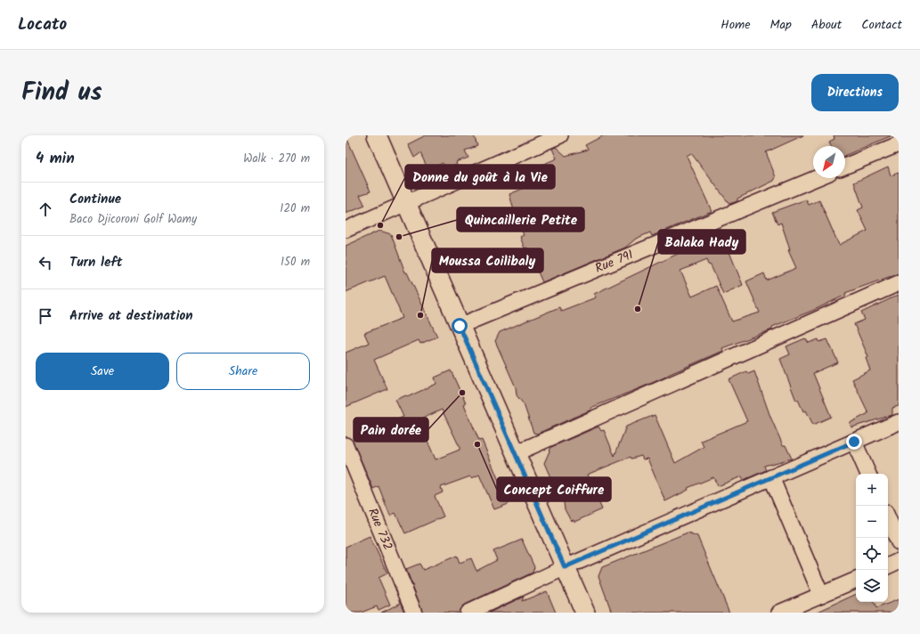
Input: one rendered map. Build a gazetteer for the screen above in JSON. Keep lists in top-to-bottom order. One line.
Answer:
{"streets":{"street":["Rue 791","Rue 732"]},"places":["Donne du goût à la Vie","Quincaillerie Petite","Balaka Hady","Moussa Coilibaly","Pain dorée","Concept Coiffure"],"north":"bottom left","page":{"header":"Locato","nav":["Home","Map","About","Contact"],"title":"Find us","buttons":["Directions",["Save","Share"]],"heading":["4 min","Walk · 270 m"],"list":[["Continue","Baco Djicoroni Golf Wamy","120 m"],["Turn left","150 m"],"Arrive at destination"],"map_buttons":["+","−"]}}
